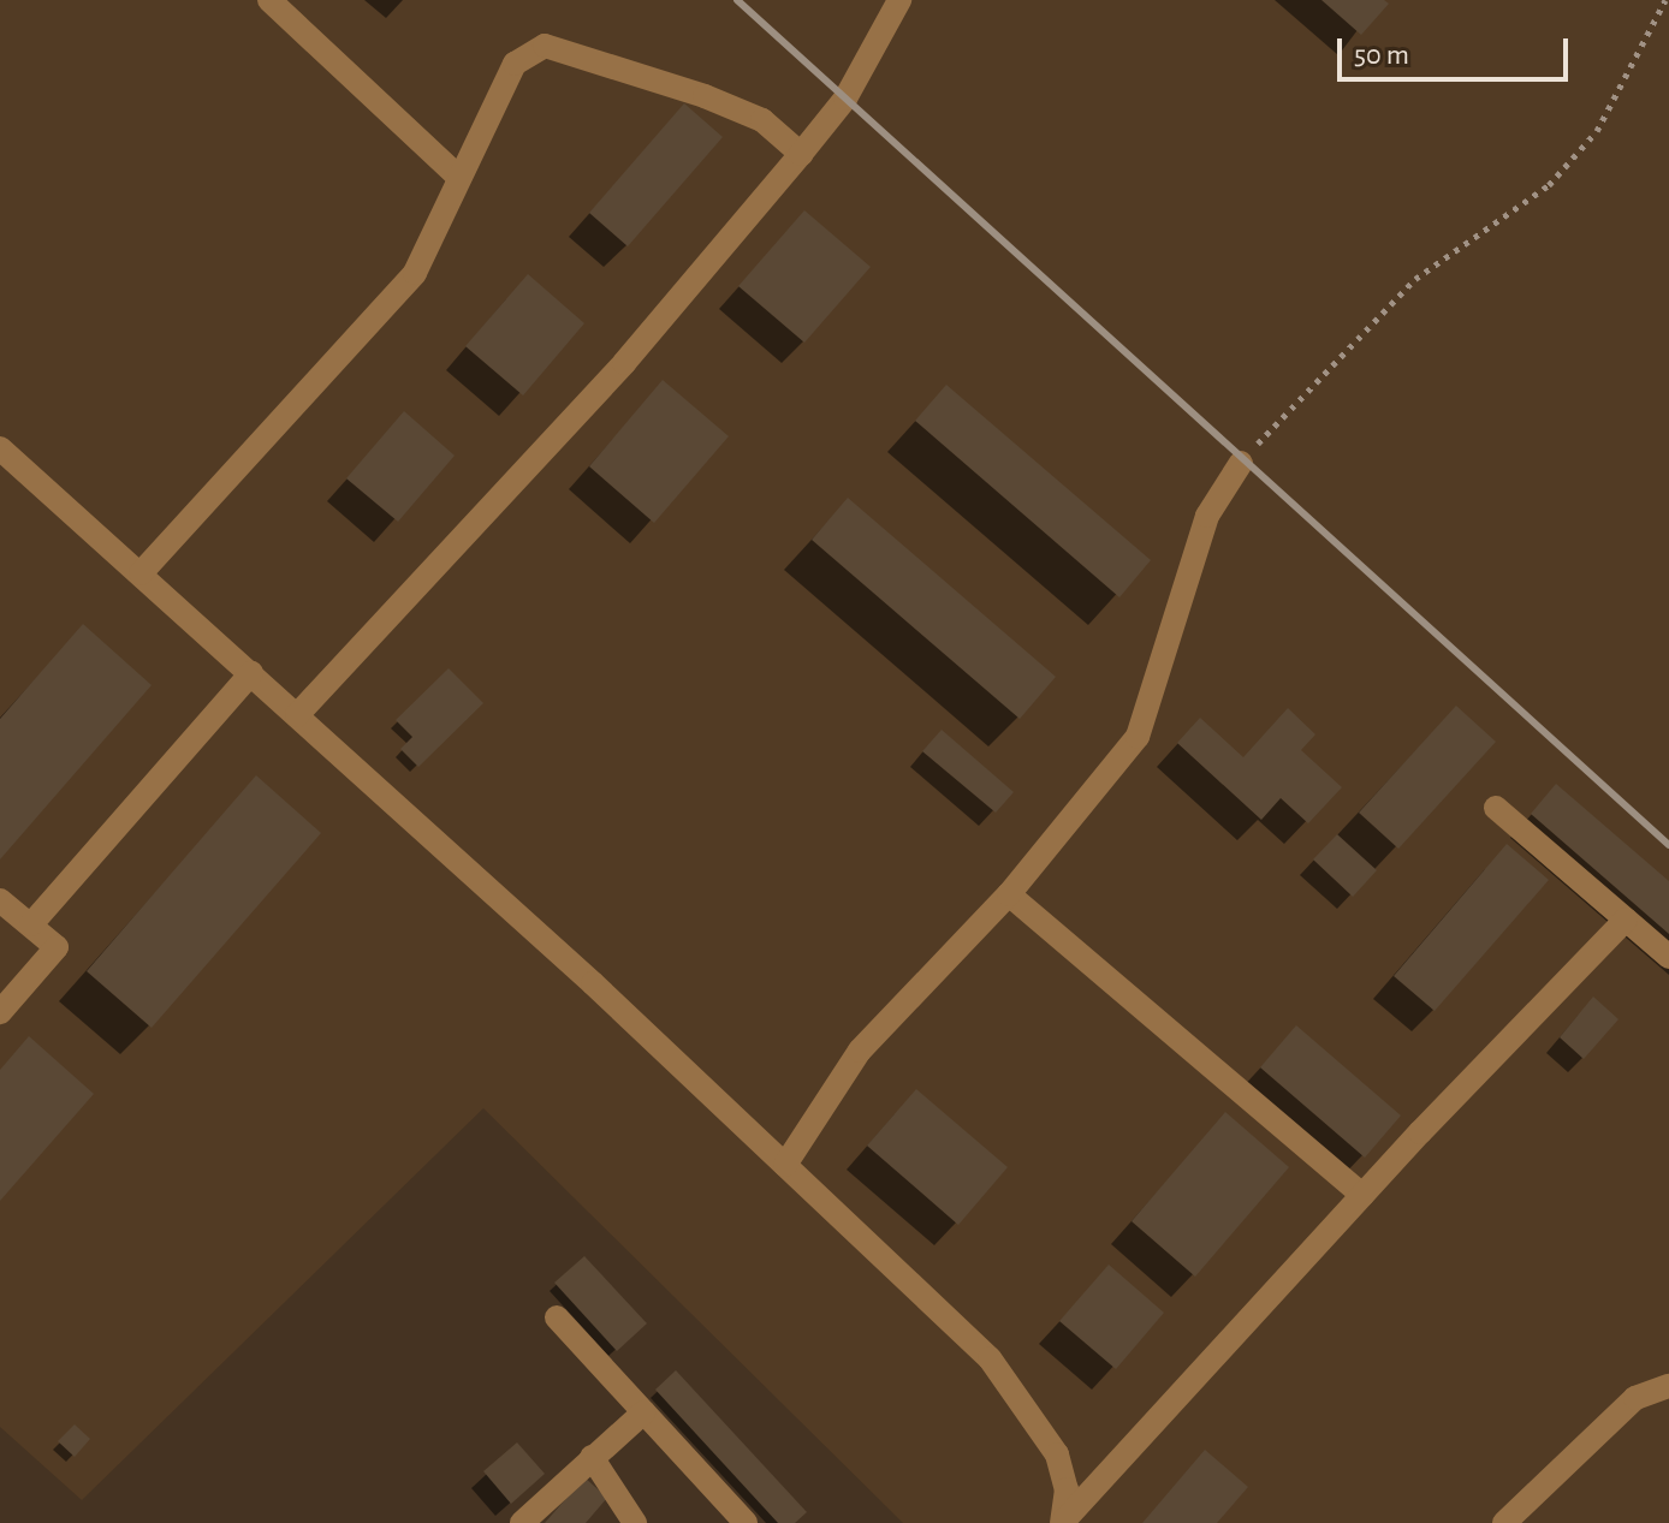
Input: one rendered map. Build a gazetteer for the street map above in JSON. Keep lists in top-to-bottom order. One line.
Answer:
{"scale_bar":"50 m"}
